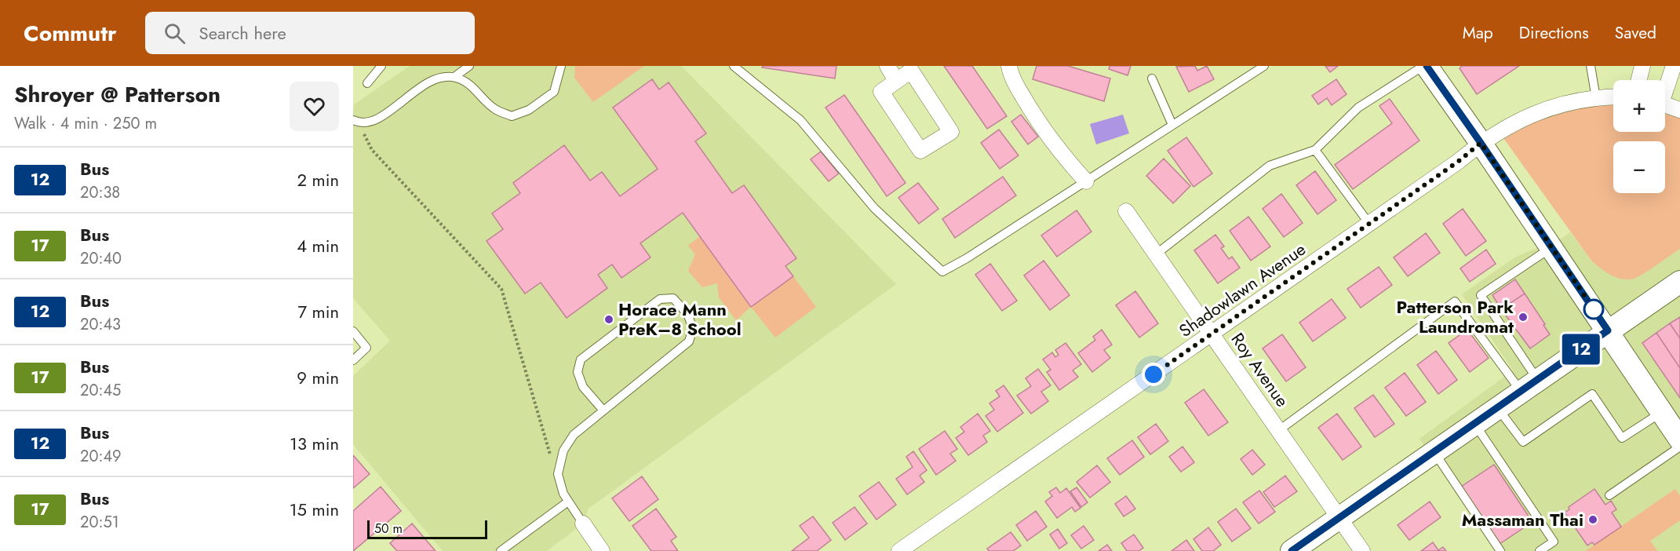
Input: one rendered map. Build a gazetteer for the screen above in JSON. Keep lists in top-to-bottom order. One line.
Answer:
{"streets":{"street":["Shadowlawn Avenue","Roy Avenue"]},"crossings":[["Shadowlawn Avenue","Roy Avenue"]],"places":["Patterson Park Laundromat","Horace Mann PreK–8 School","Massaman Thai"],"lines":["bus line 12"],"scale_bar":"50 m","page":{"header":"Commutr","search":"Search here","nav":["Map","Directions","Saved"],"heading":["Shroyer @ Patterson","Walk · 4 min · 250 m"],"on_map":"12","map_buttons":["+","−"],"list":[{"mark":"12","name":"Bus","note":"20:38","value":"2 min"},{"mark":"17","name":"Bus","note":"20:40","value":"4 min"},{"mark":"12","name":"Bus","note":"20:43","value":"7 min"},{"mark":"17","name":"Bus","note":"20:45","value":"9 min"},{"mark":"12","name":"Bus","note":"20:49","value":"13 min"},{"mark":"17","name":"Bus","note":"20:51","value":"15 min"}],"scale":"50 m"}}
